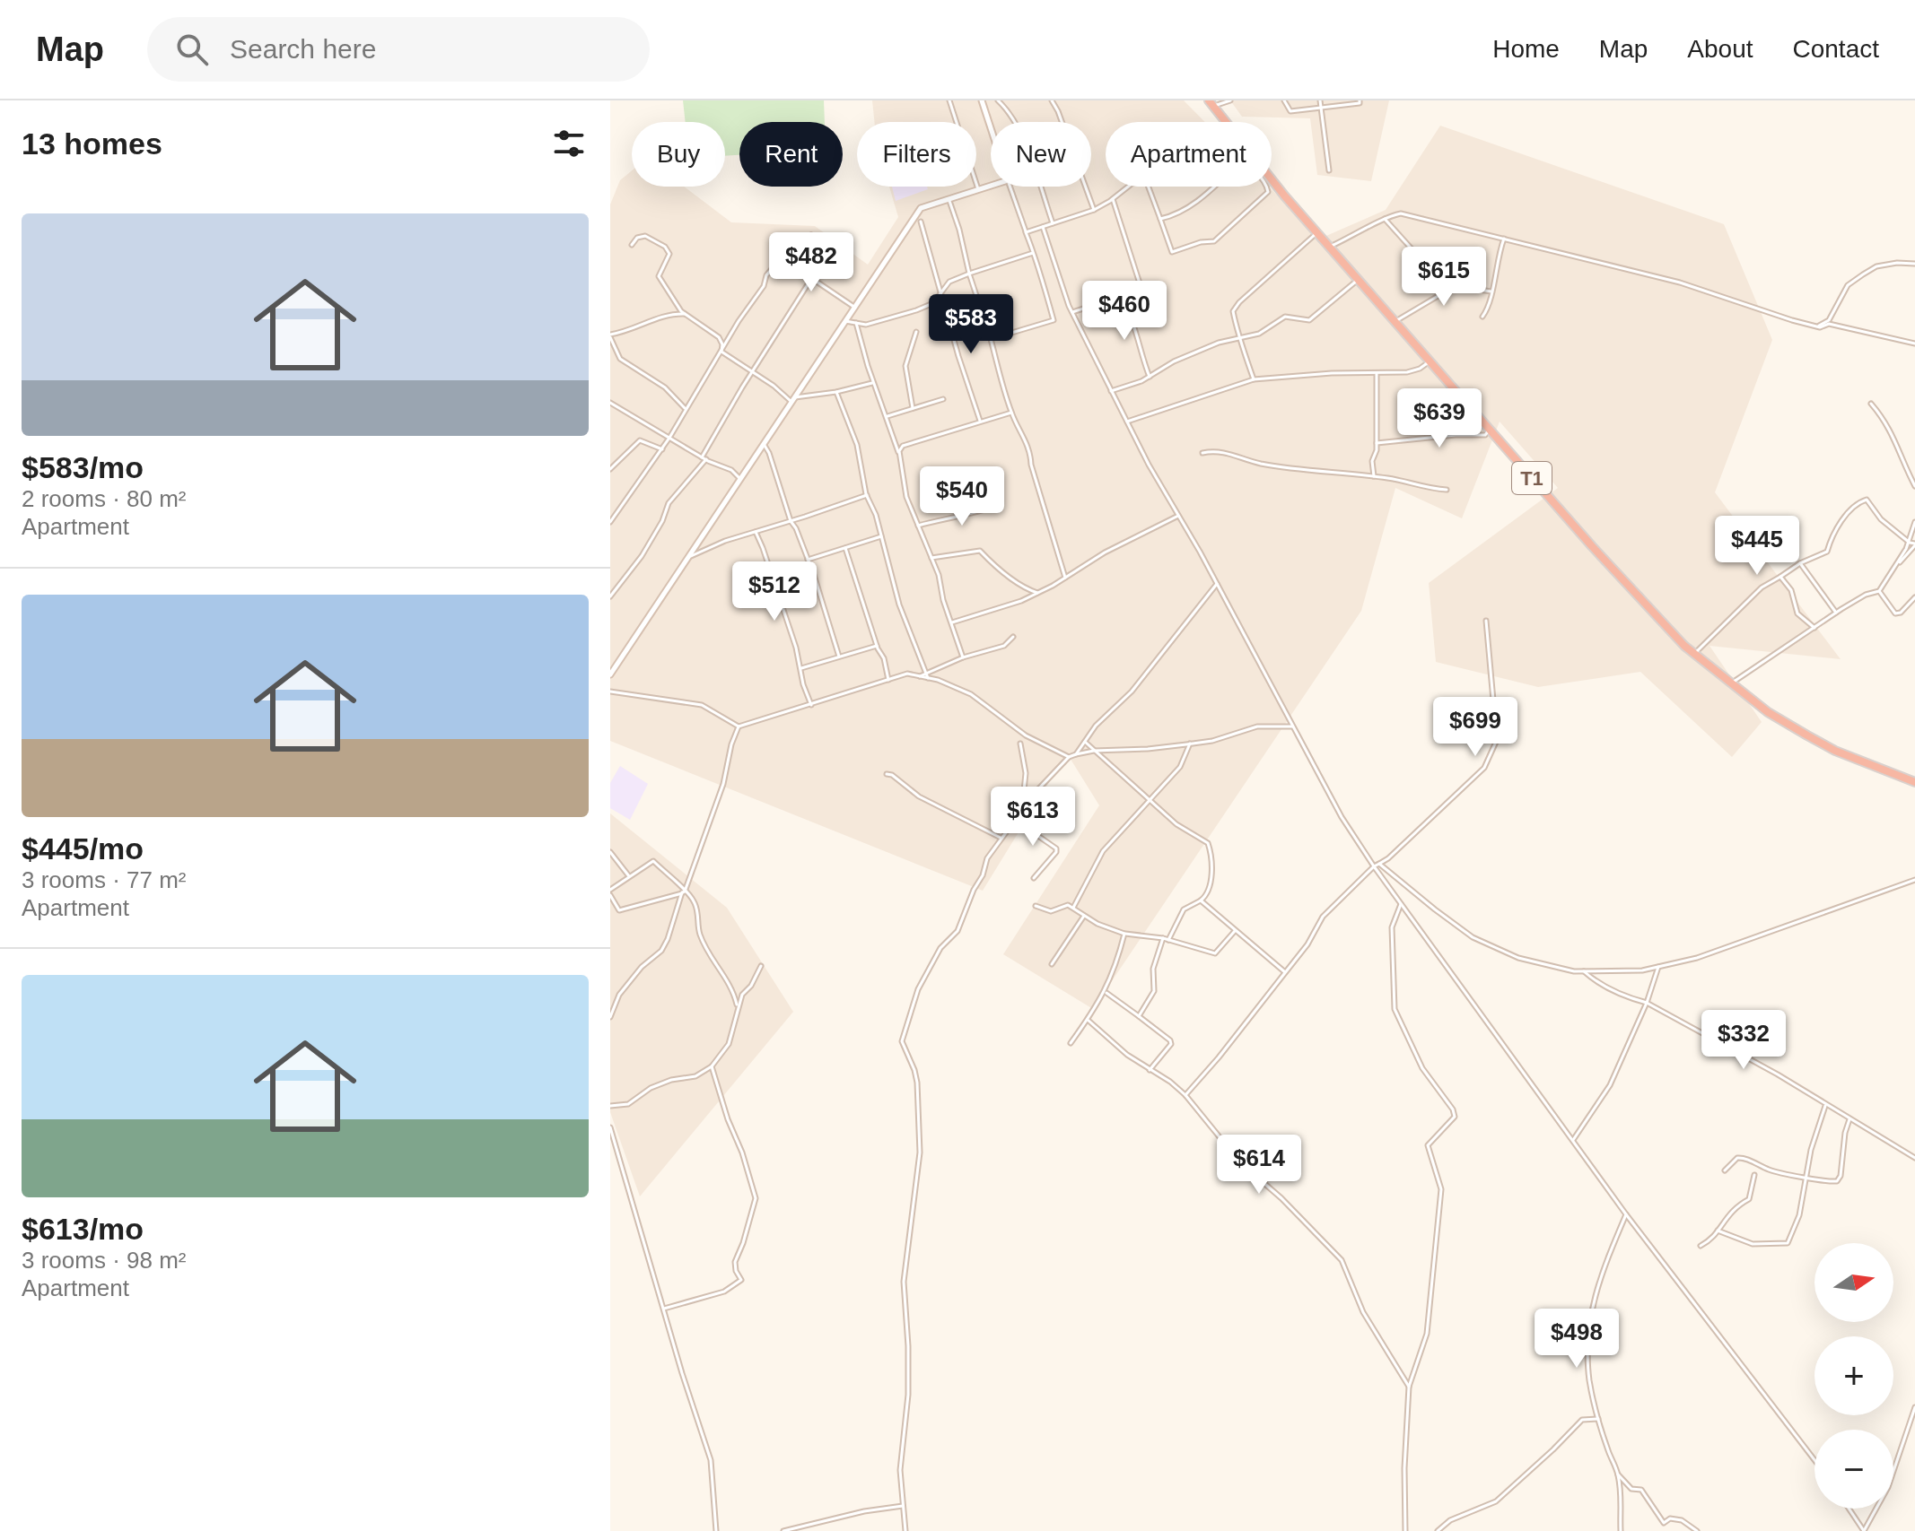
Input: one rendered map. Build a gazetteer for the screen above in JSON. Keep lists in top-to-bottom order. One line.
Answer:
{"streets":{"highway":["T1"]},"north":"right","page":{"header":"Map","search":"Search here","nav":["Home","Map","About","Contact"],"heading":"13 homes","chip":["Buy","Rent","Filters","New","Apartment"],"list":[{"name":"$583/mo","note":"2 rooms · 80 m² · Apartment"},{"name":"$445/mo","note":"3 rooms · 77 m² · Apartment"},{"name":"$613/mo","note":"3 rooms · 98 m² · Apartment"}],"price":["$482","$615","$460","$583","$639","$540","$445","$512","$699","$613","$332","$614","$498"],"map_buttons":["+","−"]}}
